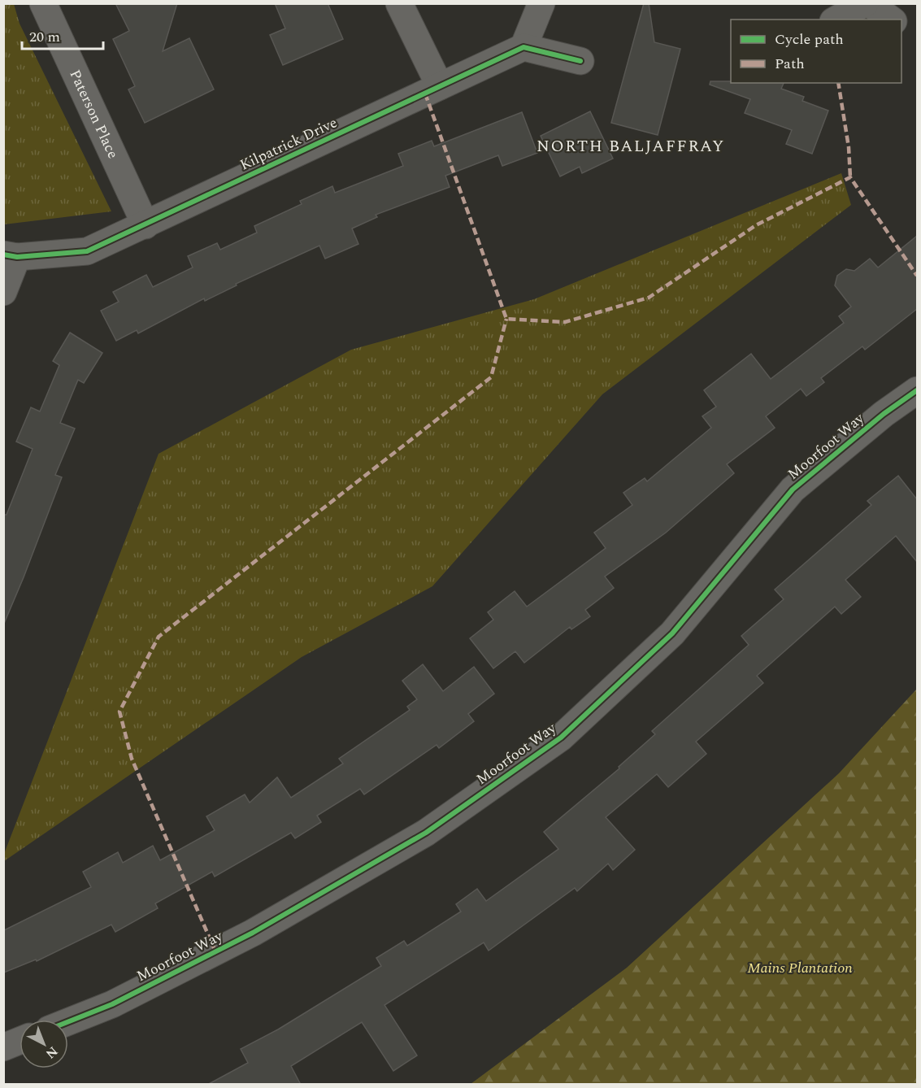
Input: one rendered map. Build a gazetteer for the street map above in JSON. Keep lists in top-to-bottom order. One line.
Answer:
{"streets":{"street":["Paterson Place","Kilpatrick Drive","Moorfoot Way"]},"crossings":[["Paterson Place","Kilpatrick Drive"]],"districts":["NORTH BALJAFFRAY"],"parks":["Mains Plantation"],"legend":["Cycle path","Path"],"scale_bar":"20 m","north":"bottom right"}
